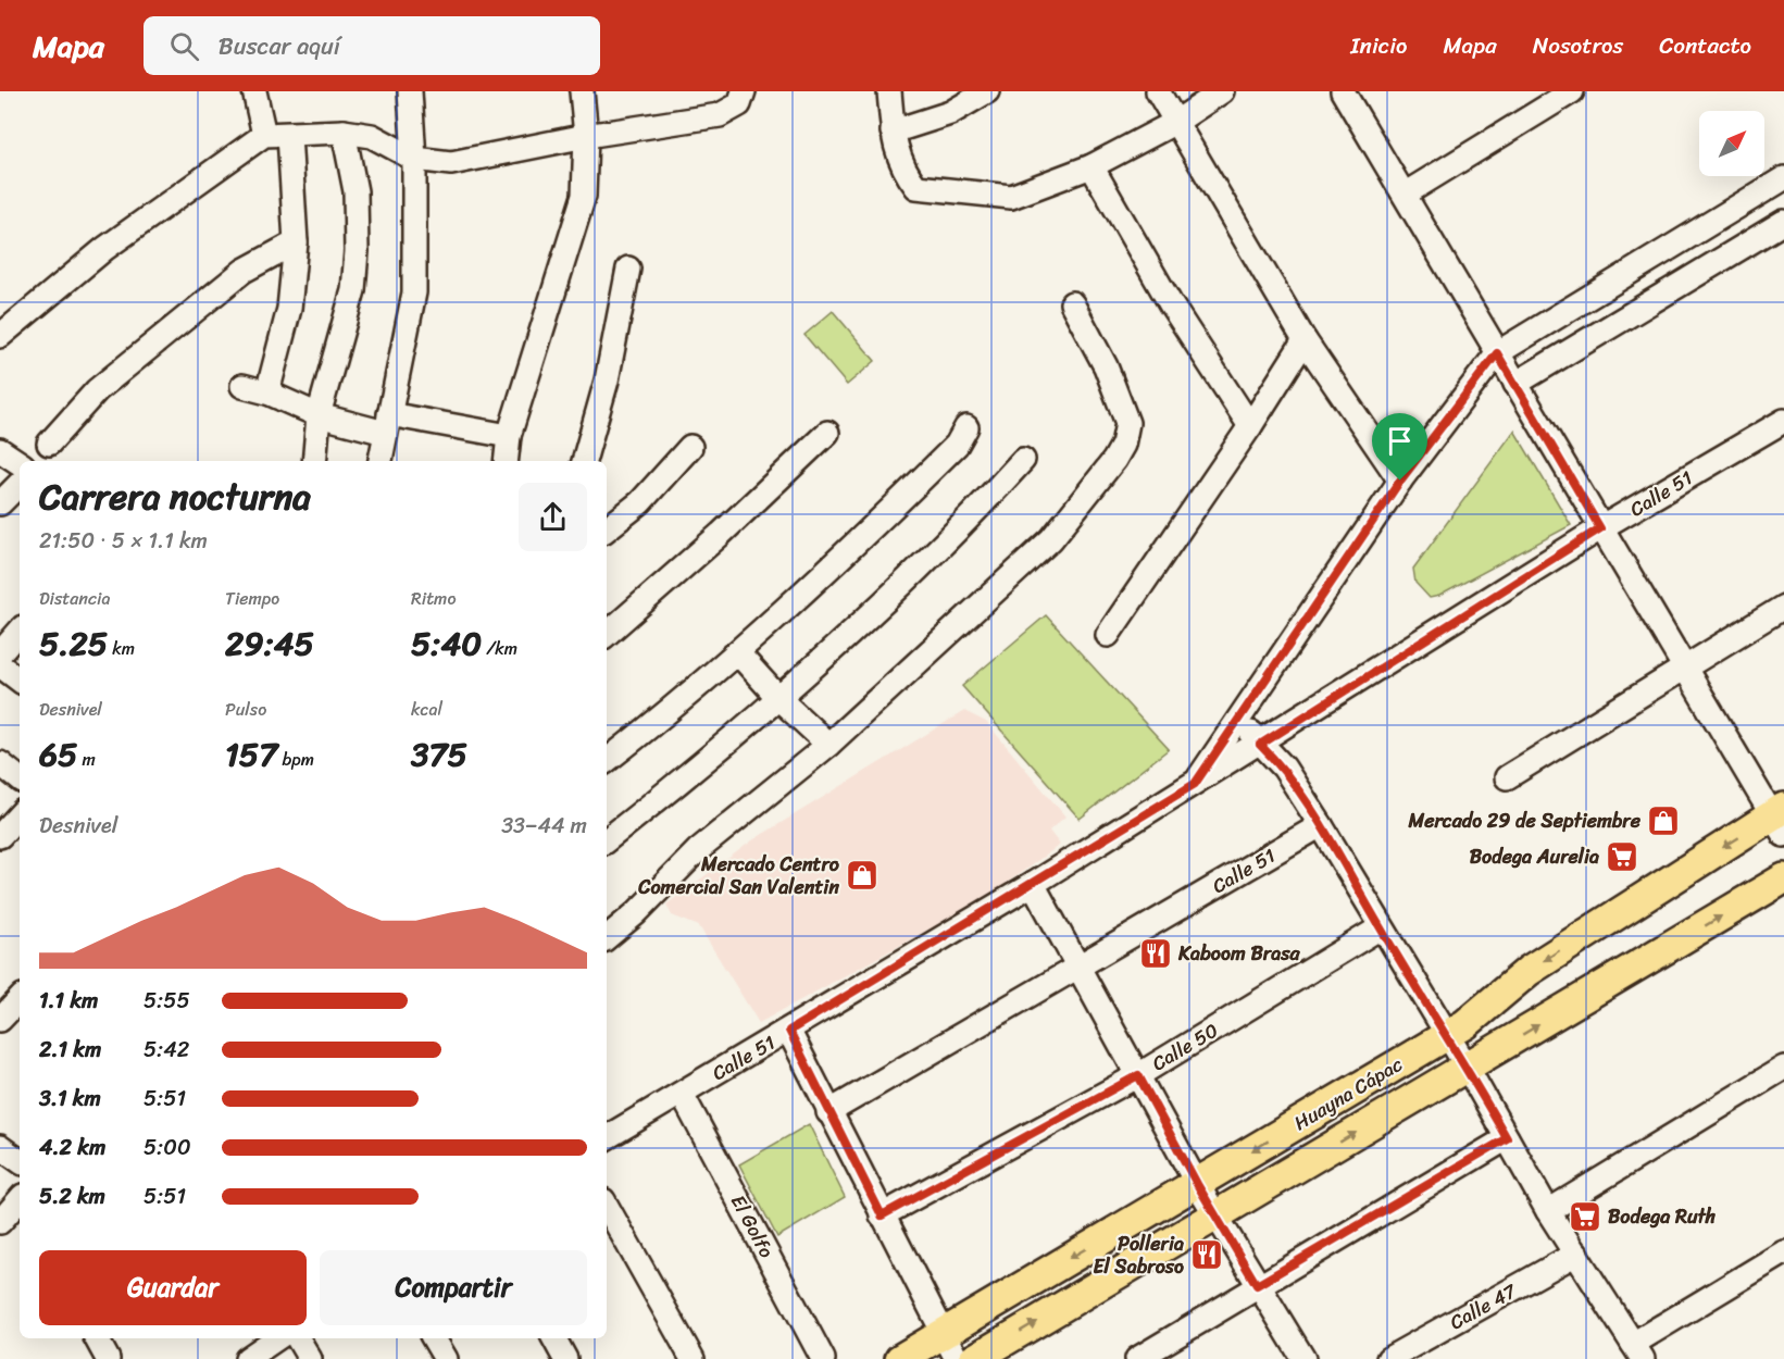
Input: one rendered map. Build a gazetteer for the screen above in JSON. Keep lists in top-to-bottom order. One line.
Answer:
{"streets":{"main road":["Huayna Cápac"],"street":["Calle 51","Calle 50","El Golfo","Calle 47"]},"crossings":[["Calle 51","El Golfo"]],"places":{"shop":["Mercado 29 de Septiembre","Mercado Centro Comercial San Valentin"],"supermarket":["Bodega Aurelia","Bodega Ruth"],"restaurant":["Kaboom Brasa","Polleria El Sabroso"]},"north":"top right","page":{"header":"Mapa","search":"Buscar aquí","nav":["Inicio","Mapa","Nosotros","Contacto"],"heading":["Carrera nocturna","21:50 · 5 × 1.1 km"],"stats":[["Distancia","5.25 km"],["Tiempo","29:45"],["Ritmo","5:40 /km"],["Desnivel","65 m"],["Pulso","157 bpm"],["kcal","375"]],"chart":["Desnivel","33–44 m"],"list":[{"name":"1.1 km","note":"5:55"},{"name":"2.1 km","note":"5:42"},{"name":"3.1 km","note":"5:51"},{"name":"4.2 km","note":"5:00"},{"name":"5.2 km","note":"5:51"}],"buttons":["Guardar","Compartir"]}}
